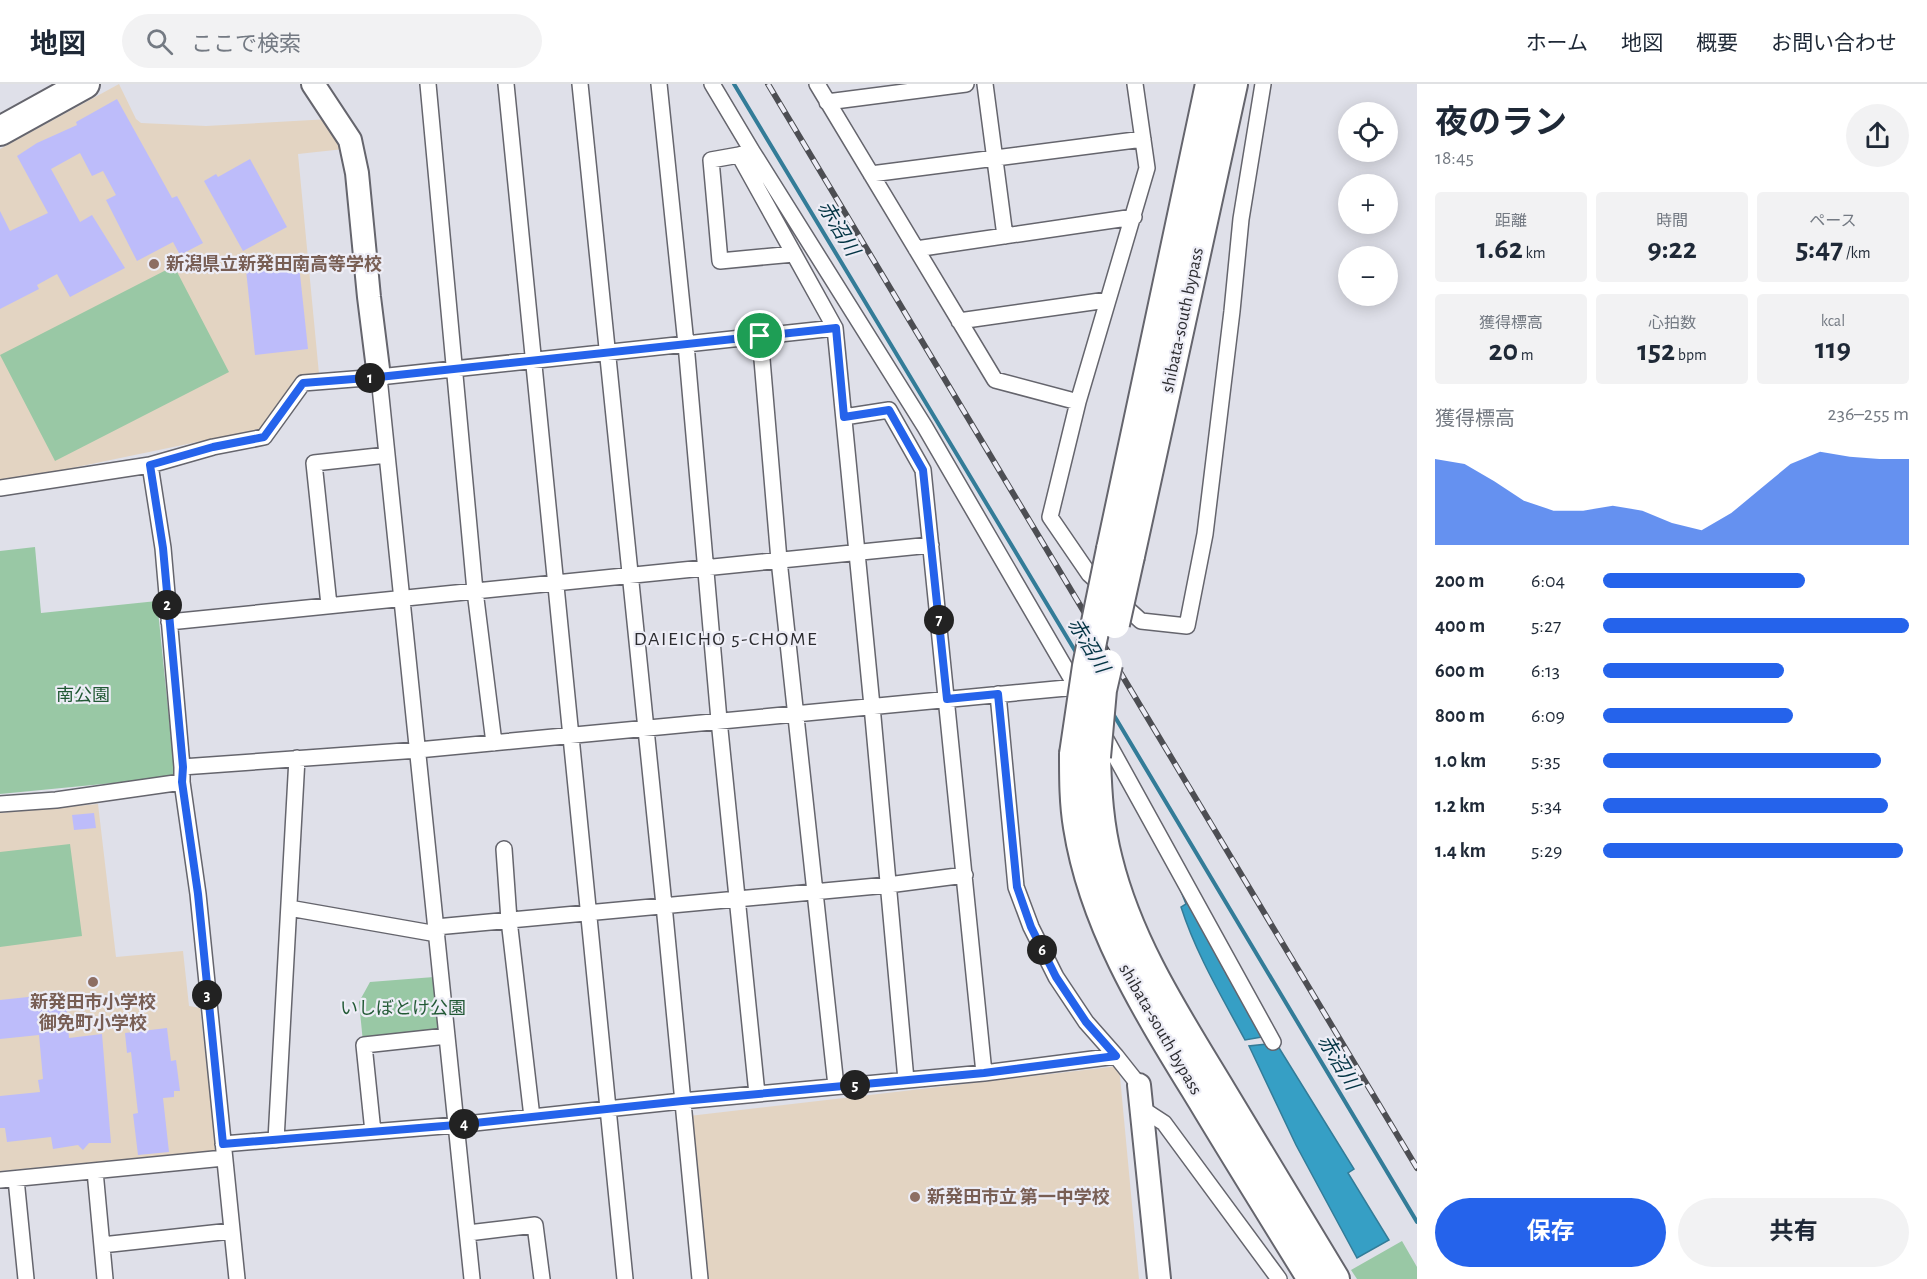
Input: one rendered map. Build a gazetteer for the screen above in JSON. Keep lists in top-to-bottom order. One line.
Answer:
{"streets":{"highway":["shibata-south bypass"]},"districts":["DAIEICHO 5-CHOME"],"water":["赤沼川"],"parks":["南公園","いしぼとけ公園"],"places":["新潟県立新発田南高等学校","新発田市小学校 御免町小学校","新発田市立 第一中学校"],"page":{"header":"地図","search":"ここで検索","nav":["ホーム","地図","概要","お問い合わせ"],"heading":["夜のラン","18:45"],"map_buttons":["+","−"],"stats":[["距離","1.62 km"],["時間","9:22"],["ペース","5:47 /km"],["獲得標高","20 m"],["心拍数","152 bpm"],["kcal","119"]],"pins":["1","2","7","6","3","5","4"],"chart":["獲得標高","236–255 m"],"list":[{"name":"200 m","note":"6:04"},{"name":"400 m","note":"5:27"},{"name":"600 m","note":"6:13"},{"name":"800 m","note":"6:09"},{"name":"1.0 km","note":"5:35"},{"name":"1.2 km","note":"5:34"},{"name":"1.4 km","note":"5:29"}],"buttons":["保存","共有"]}}
